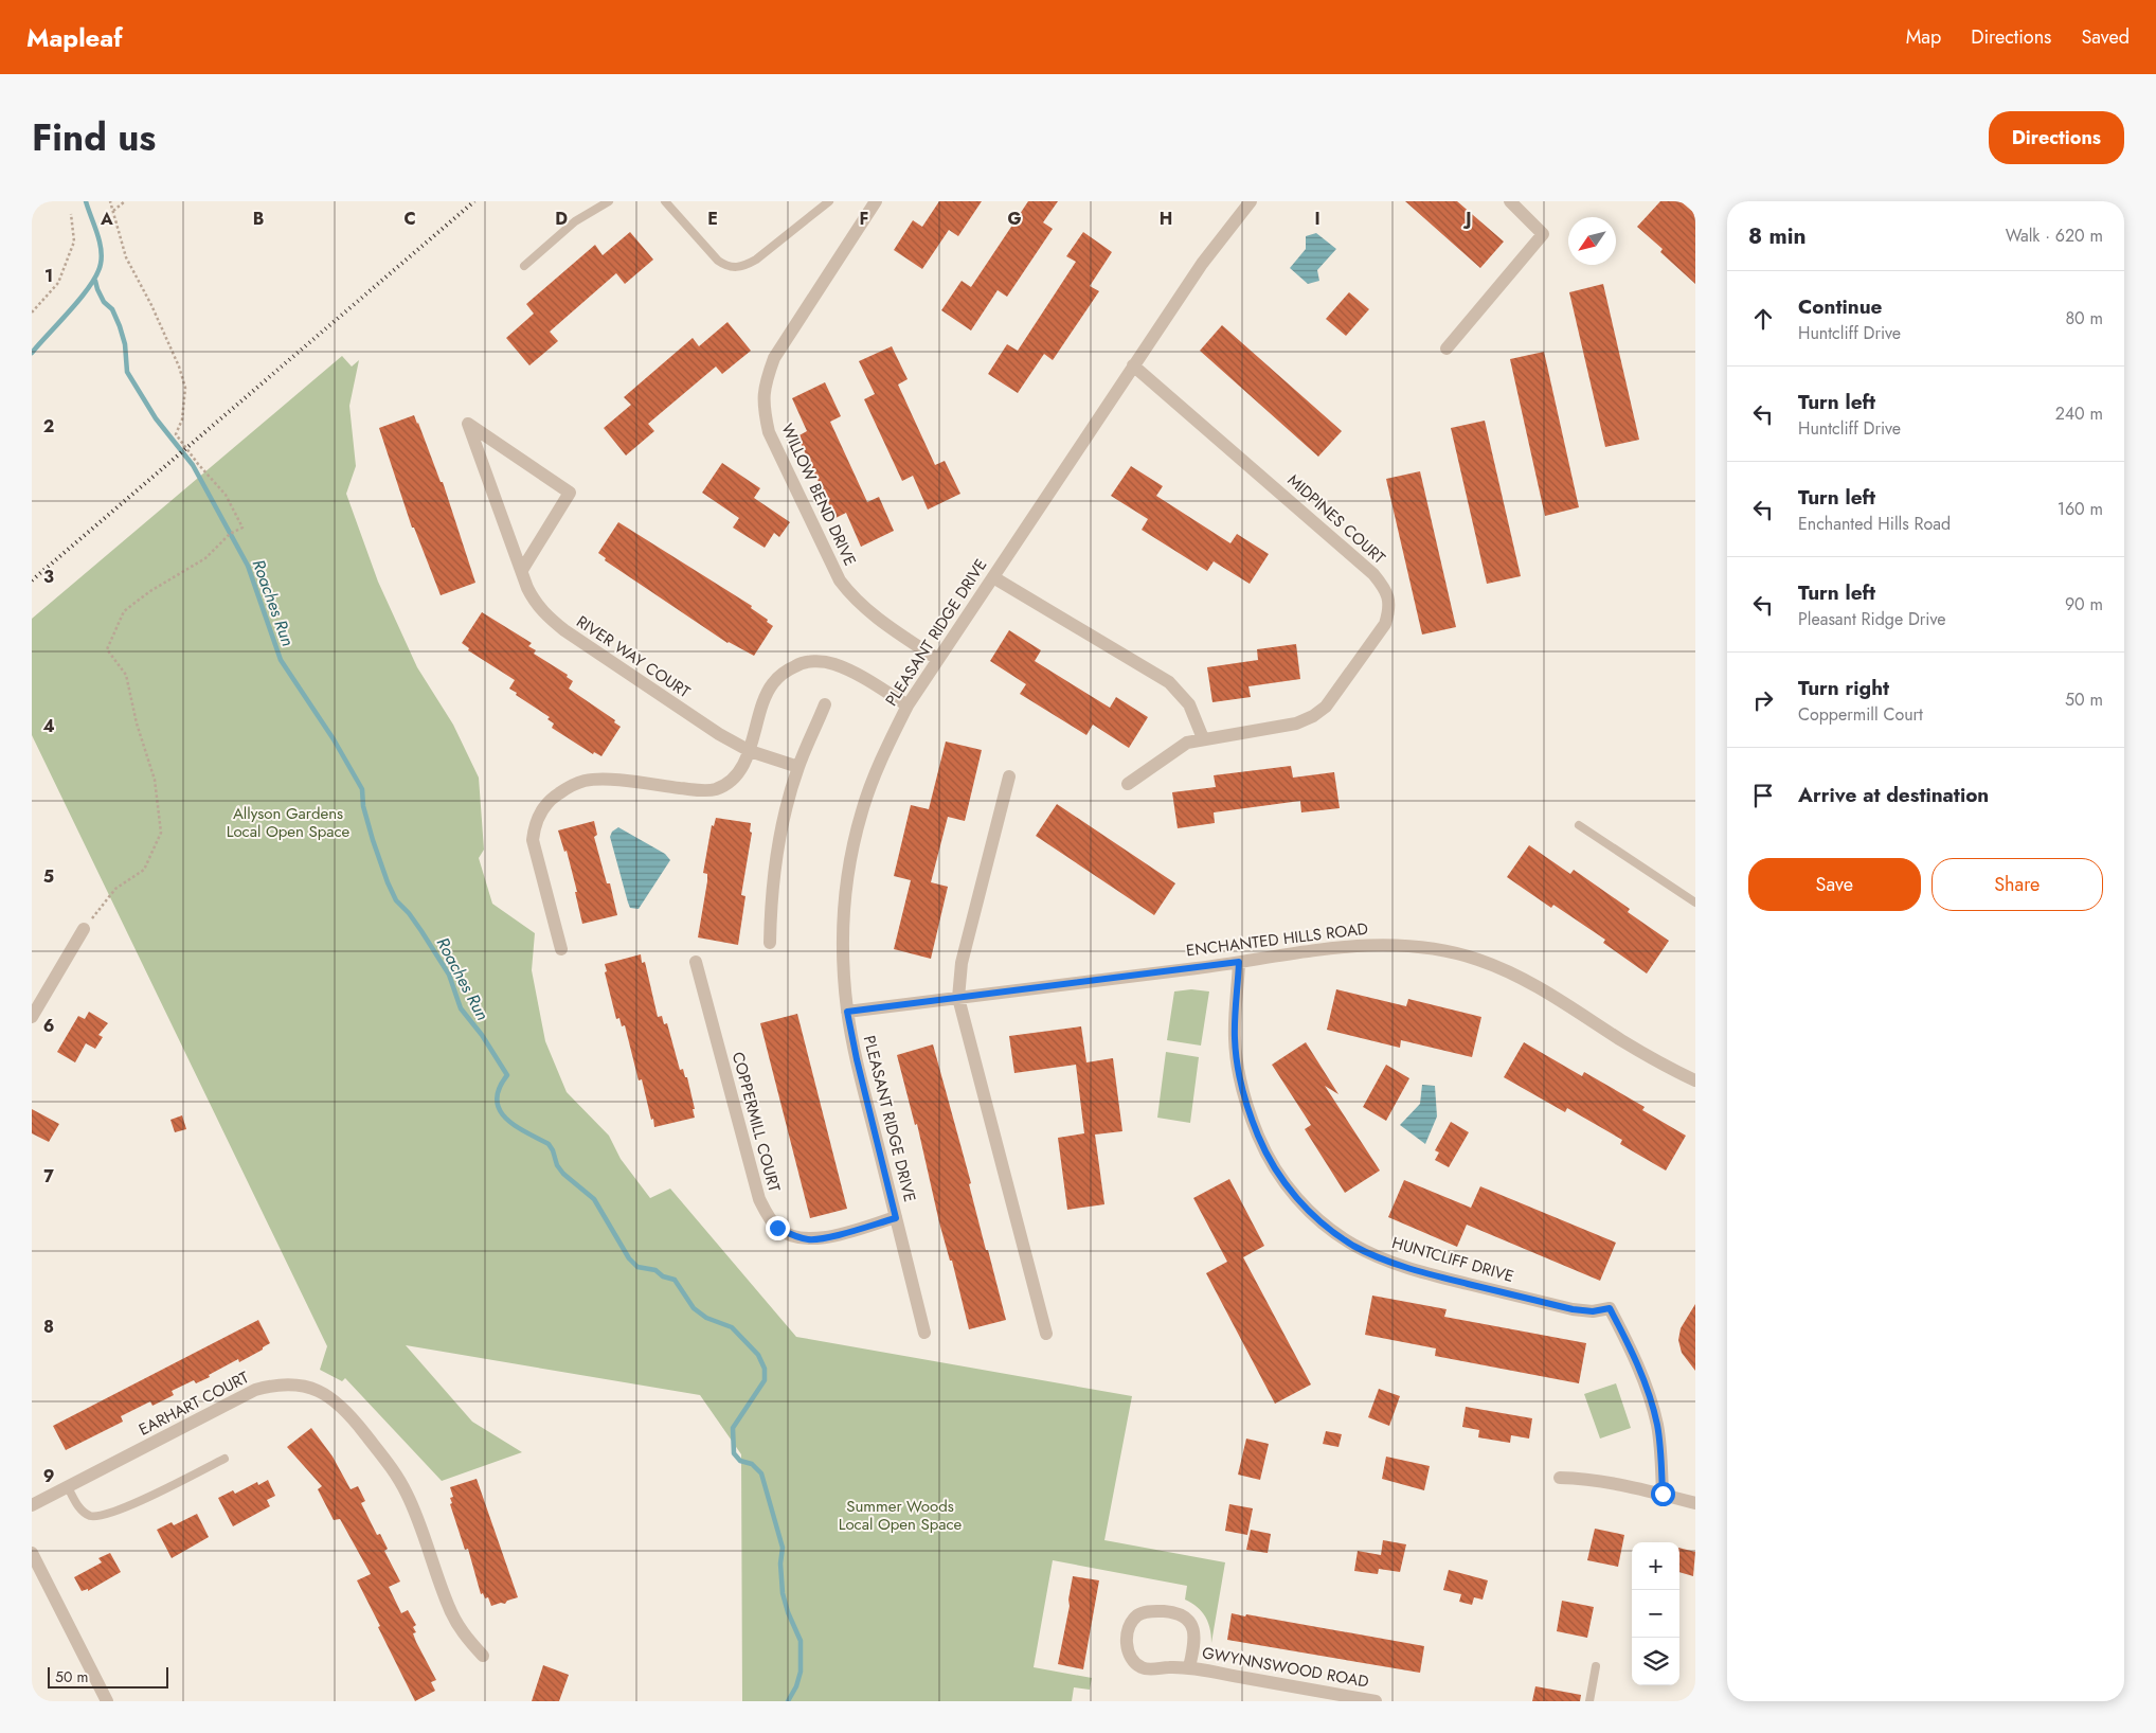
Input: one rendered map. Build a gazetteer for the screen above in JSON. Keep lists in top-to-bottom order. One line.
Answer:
{"streets":{"street":["WILLOW BEND DRIVE","MIDPINES COURT","PLEASANT RIDGE DRIVE","RIVER WAY COURT","ENCHANTED HILLS ROAD","COPPERMILL COURT","HUNTCLIFF DRIVE","EARHART COURT","GWYNNSWOOD ROAD"]},"crossings":[["WILLOW BEND DRIVE","PLEASANT RIDGE DRIVE"],["MIDPINES COURT","PLEASANT RIDGE DRIVE"],["PLEASANT RIDGE DRIVE","ENCHANTED HILLS ROAD"],["PLEASANT RIDGE DRIVE","COPPERMILL COURT"],["ENCHANTED HILLS ROAD","HUNTCLIFF DRIVE"]],"water":["Roaches Run"],"parks":["Allyson Gardens Local Open Space","Summer Woods Local Open Space"],"scale_bar":"50 m","north":"bottom left","page":{"header":"Mapleaf","nav":["Map","Directions","Saved"],"title":"Find us","buttons":["Directions",["Save","Share"]],"heading":["8 min","Walk · 620 m"],"list":[["Continue","Huntcliff Drive","80 m"],["Turn left","Huntcliff Drive","240 m"],["Turn left","Enchanted Hills Road","160 m"],["Turn left","Pleasant Ridge Drive","90 m"],["Turn right","Coppermill Court","50 m"],"Arrive at destination"],"map_buttons":["+","−"],"scale":"50 m"},"grid":{"columns":["A","B","C","D","E","F","G","H","I","J"],"rows":["1","2","3","4","5","6","7","8","9"]}}
